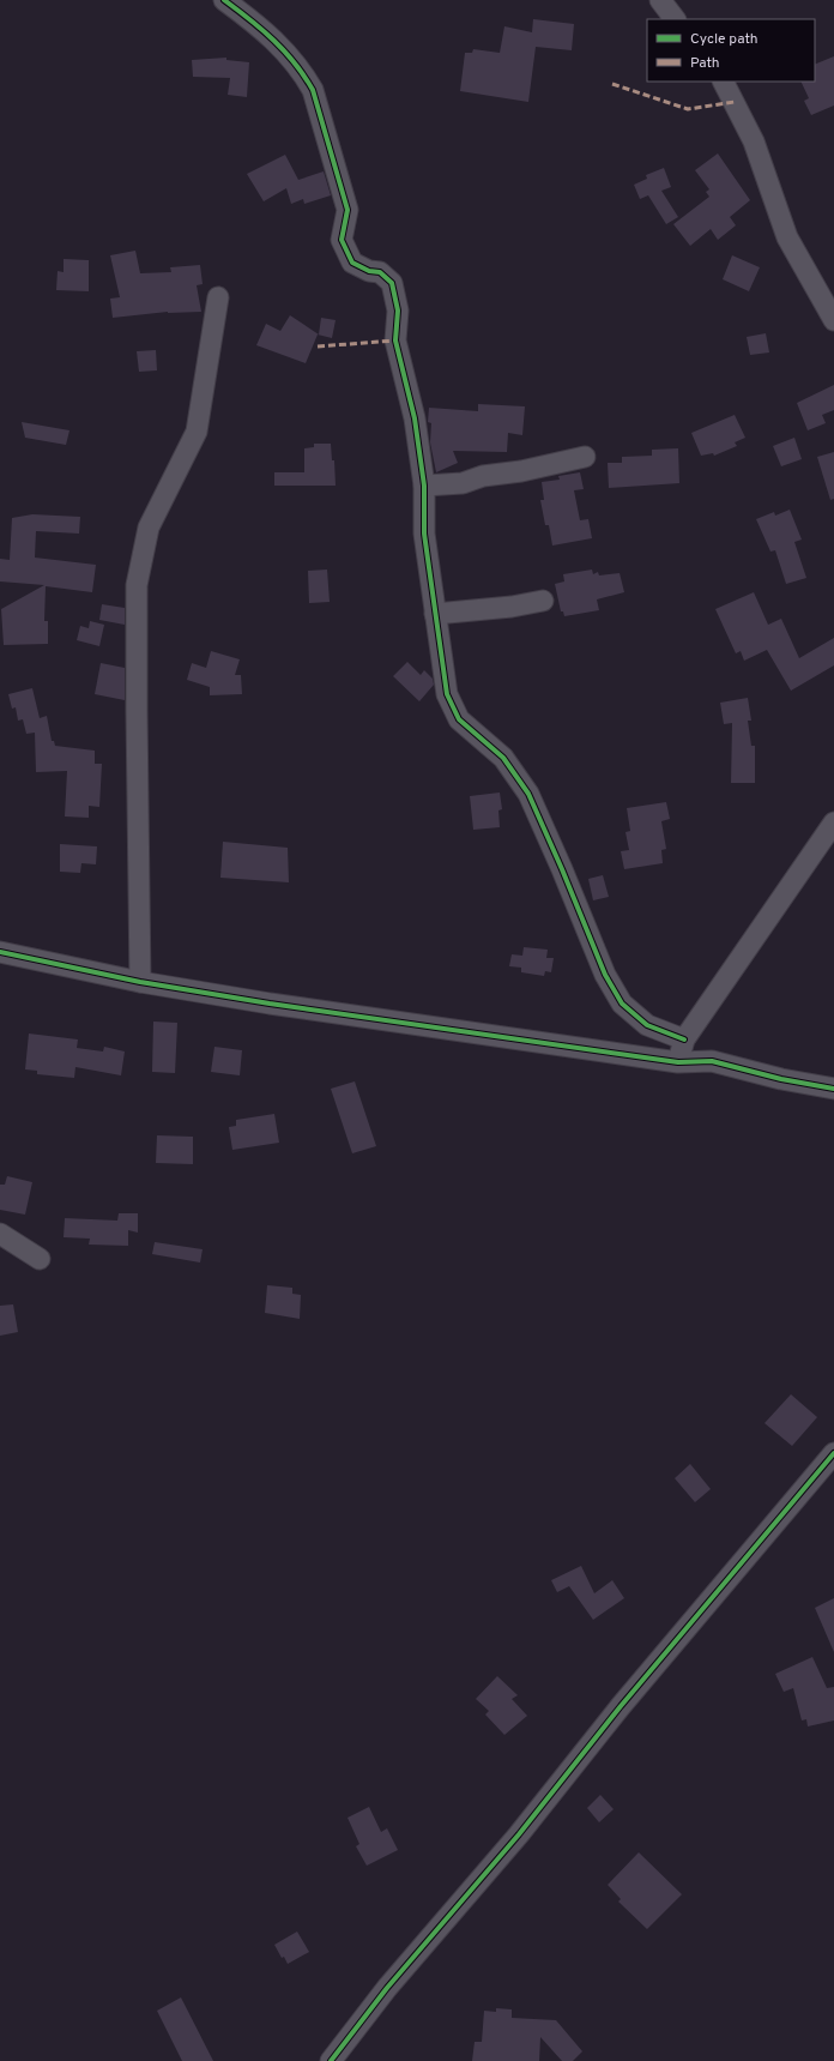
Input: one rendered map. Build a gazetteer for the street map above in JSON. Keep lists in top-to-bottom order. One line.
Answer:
{"legend":["Cycle path","Path"]}
